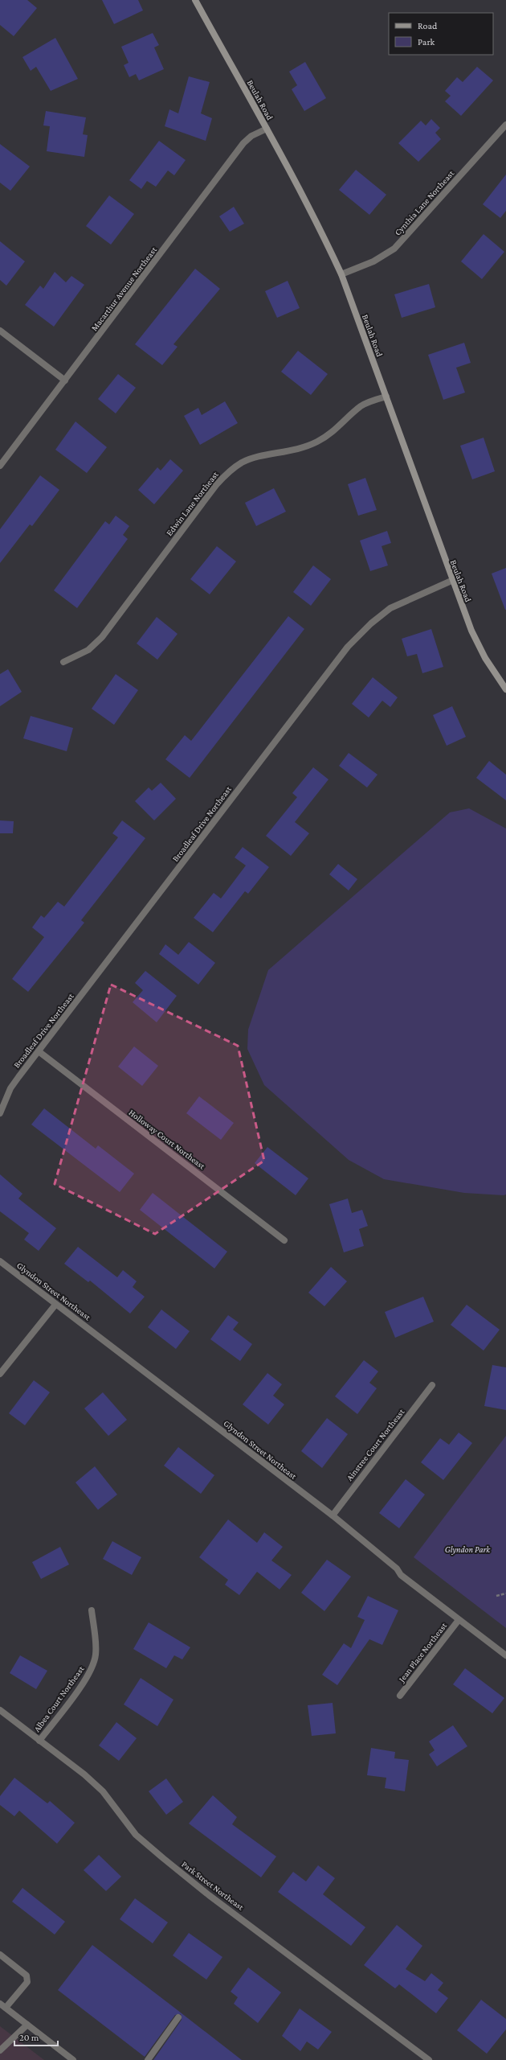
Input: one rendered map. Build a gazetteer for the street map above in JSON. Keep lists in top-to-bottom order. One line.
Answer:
{"streets":{"main road":["Beulah Road"],"street":["Cynthia Lane Northeast","Macarthur Avenue Northeast","Edwin Lane Northeast","Broadleaf Drive Northeast","Holloway Court Northeast","Glyndon Street Northeast","Ainstree Court Northeast","Jean Place Northeast","Albea Court Northeast","Park Street Northeast"]},"crossings":[["Beulah Road","Cynthia Lane Northeast"],["Beulah Road","Macarthur Avenue Northeast"],["Beulah Road","Edwin Lane Northeast"],["Beulah Road","Broadleaf Drive Northeast"],["Broadleaf Drive Northeast","Holloway Court Northeast"],["Glyndon Street Northeast","Ainstree Court Northeast"],["Glyndon Street Northeast","Jean Place Northeast"],["Albea Court Northeast","Park Street Northeast"]],"parks":["Glyndon Park"],"legend":["Road","Park"],"scale_bar":"20 m"}
